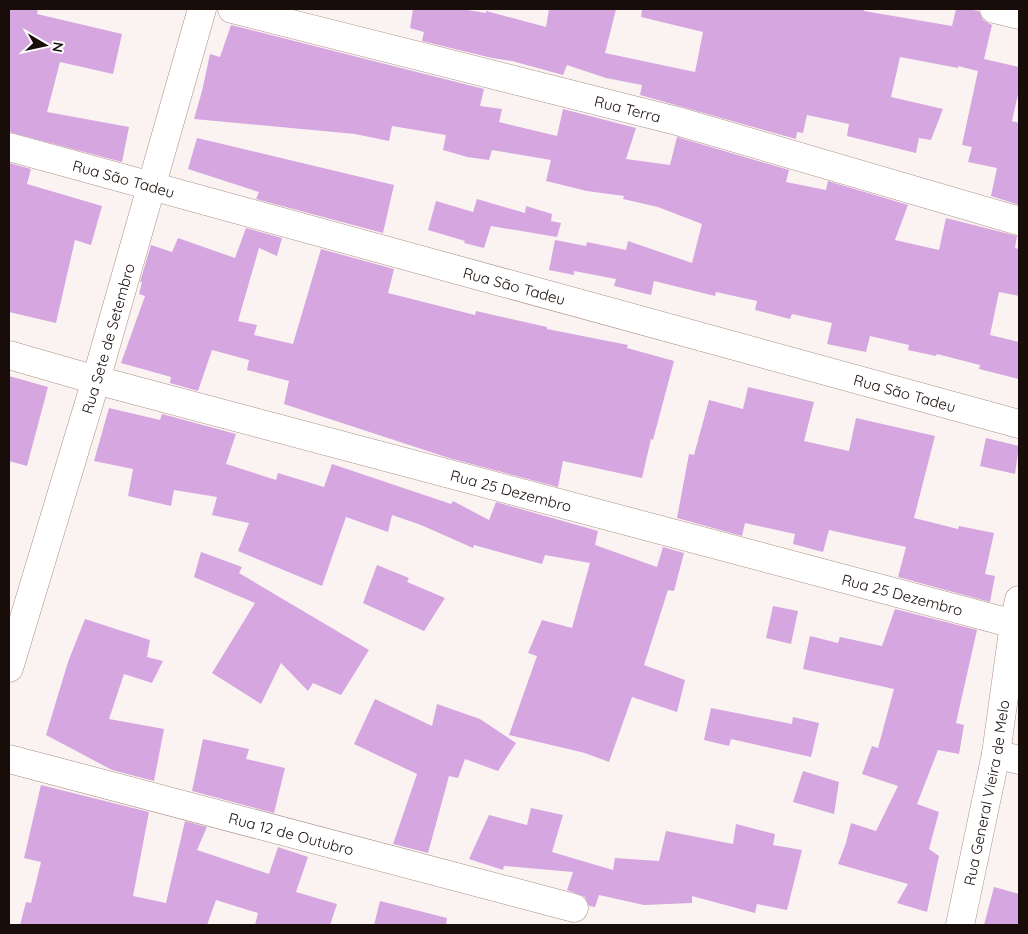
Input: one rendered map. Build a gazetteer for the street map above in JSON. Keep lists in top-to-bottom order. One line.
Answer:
{"streets":{"street":["Rua Terra","Rua São Tadeu","Rua Sete de Setembro","Rua 25 Dezembro","Rua General Vieira de Melo","Rua 12 de Outubro"]},"crossings":[["Rua São Tadeu","Rua Sete de Setembro"],["Rua Sete de Setembro","Rua 25 Dezembro"],["Rua 25 Dezembro","Rua General Vieira de Melo"]],"north":"right"}
